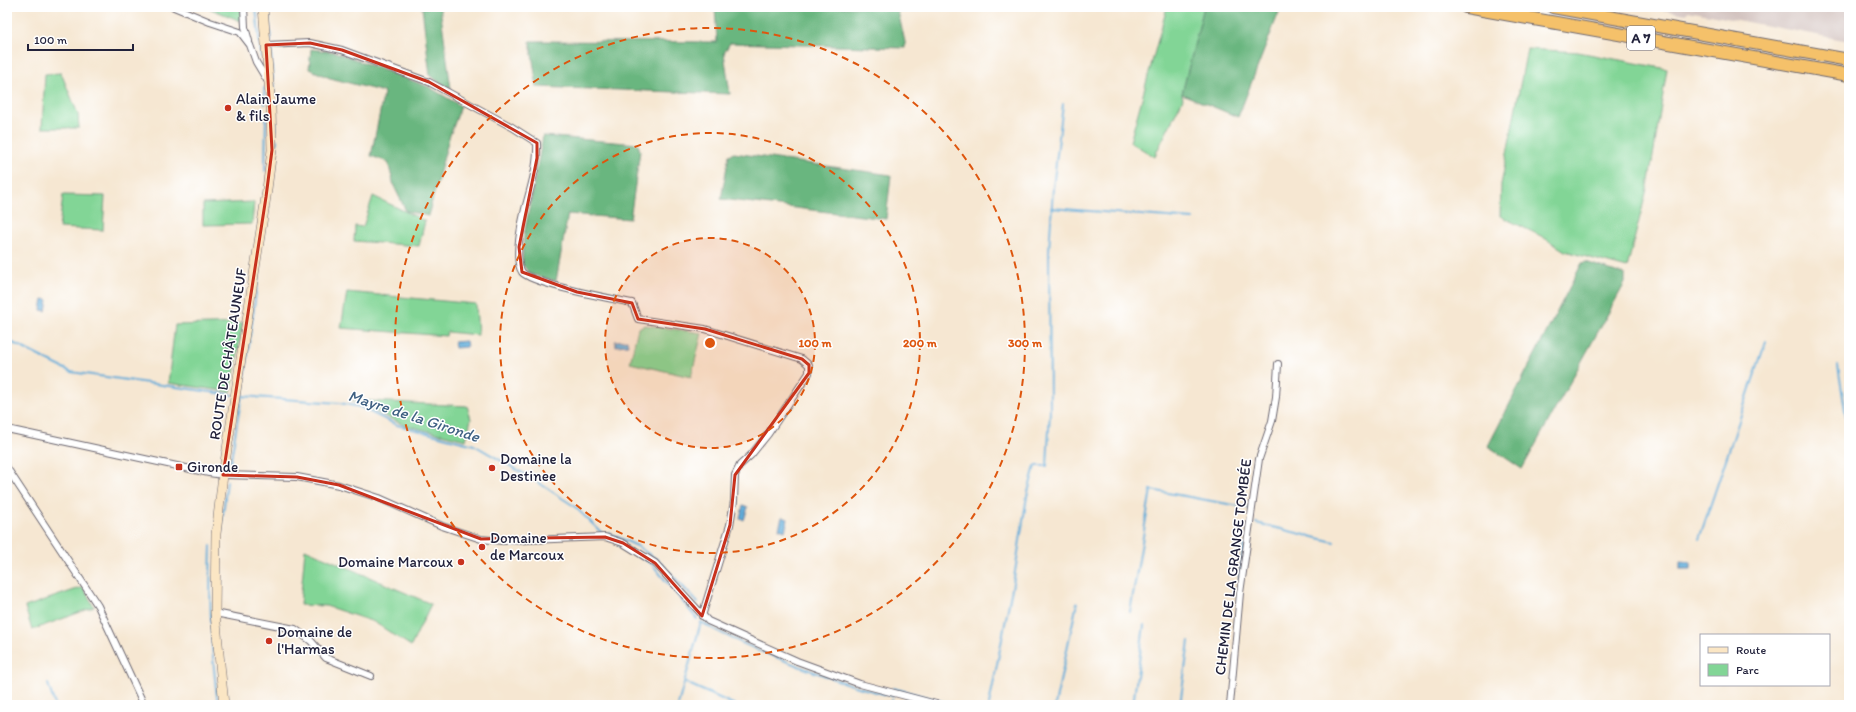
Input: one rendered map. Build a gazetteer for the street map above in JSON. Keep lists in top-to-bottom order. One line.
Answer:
{"streets":{"highway":["A 7"],"main road":["ROUTE DE CHÂTEAUNEUF"],"street":["CHEMIN DE LA GRANGE TOMBÉE"]},"water":["Mayre de la Gironde"],"places":{"other":["Alain Jaume & fils","Domaine la Destinee","Domaine de Marcoux","Domaine Marcoux","Domaine de l'Harmas"],"transit":["Gironde"]},"legend":["Route","Parc"],"scale_bar":"100 m","rings":["100 m","200 m","300 m"]}
